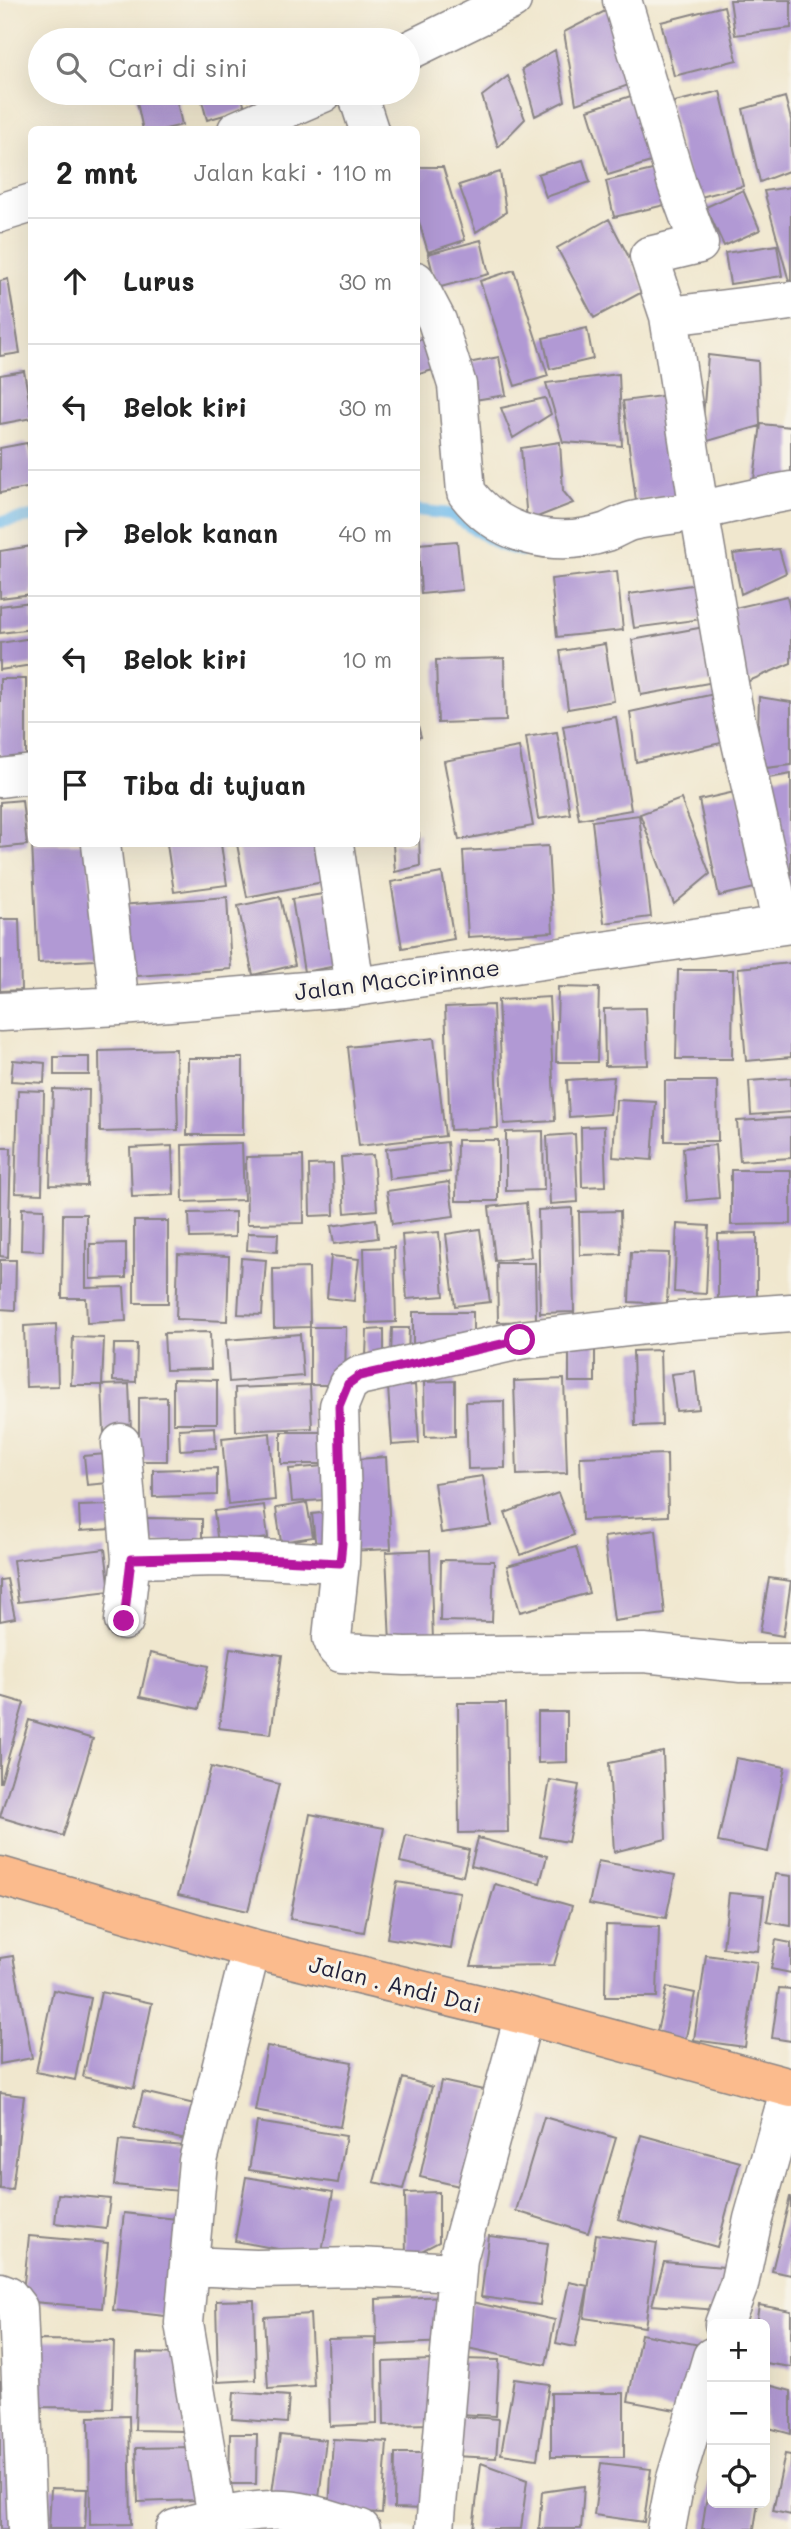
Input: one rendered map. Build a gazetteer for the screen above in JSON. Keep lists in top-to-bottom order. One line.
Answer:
{"streets":{"highway":["Jalan . Andi Dai"],"street":["Jalan Maccirinnae"]},"page":{"search":"Cari di sini","heading":["2 mnt","Jalan kaki · 110 m"],"list":[["Lurus","30 m"],["Belok kiri","30 m"],["Belok kanan","40 m"],["Belok kiri","10 m"],"Tiba di tujuan"],"map_buttons":["+","−"]}}
